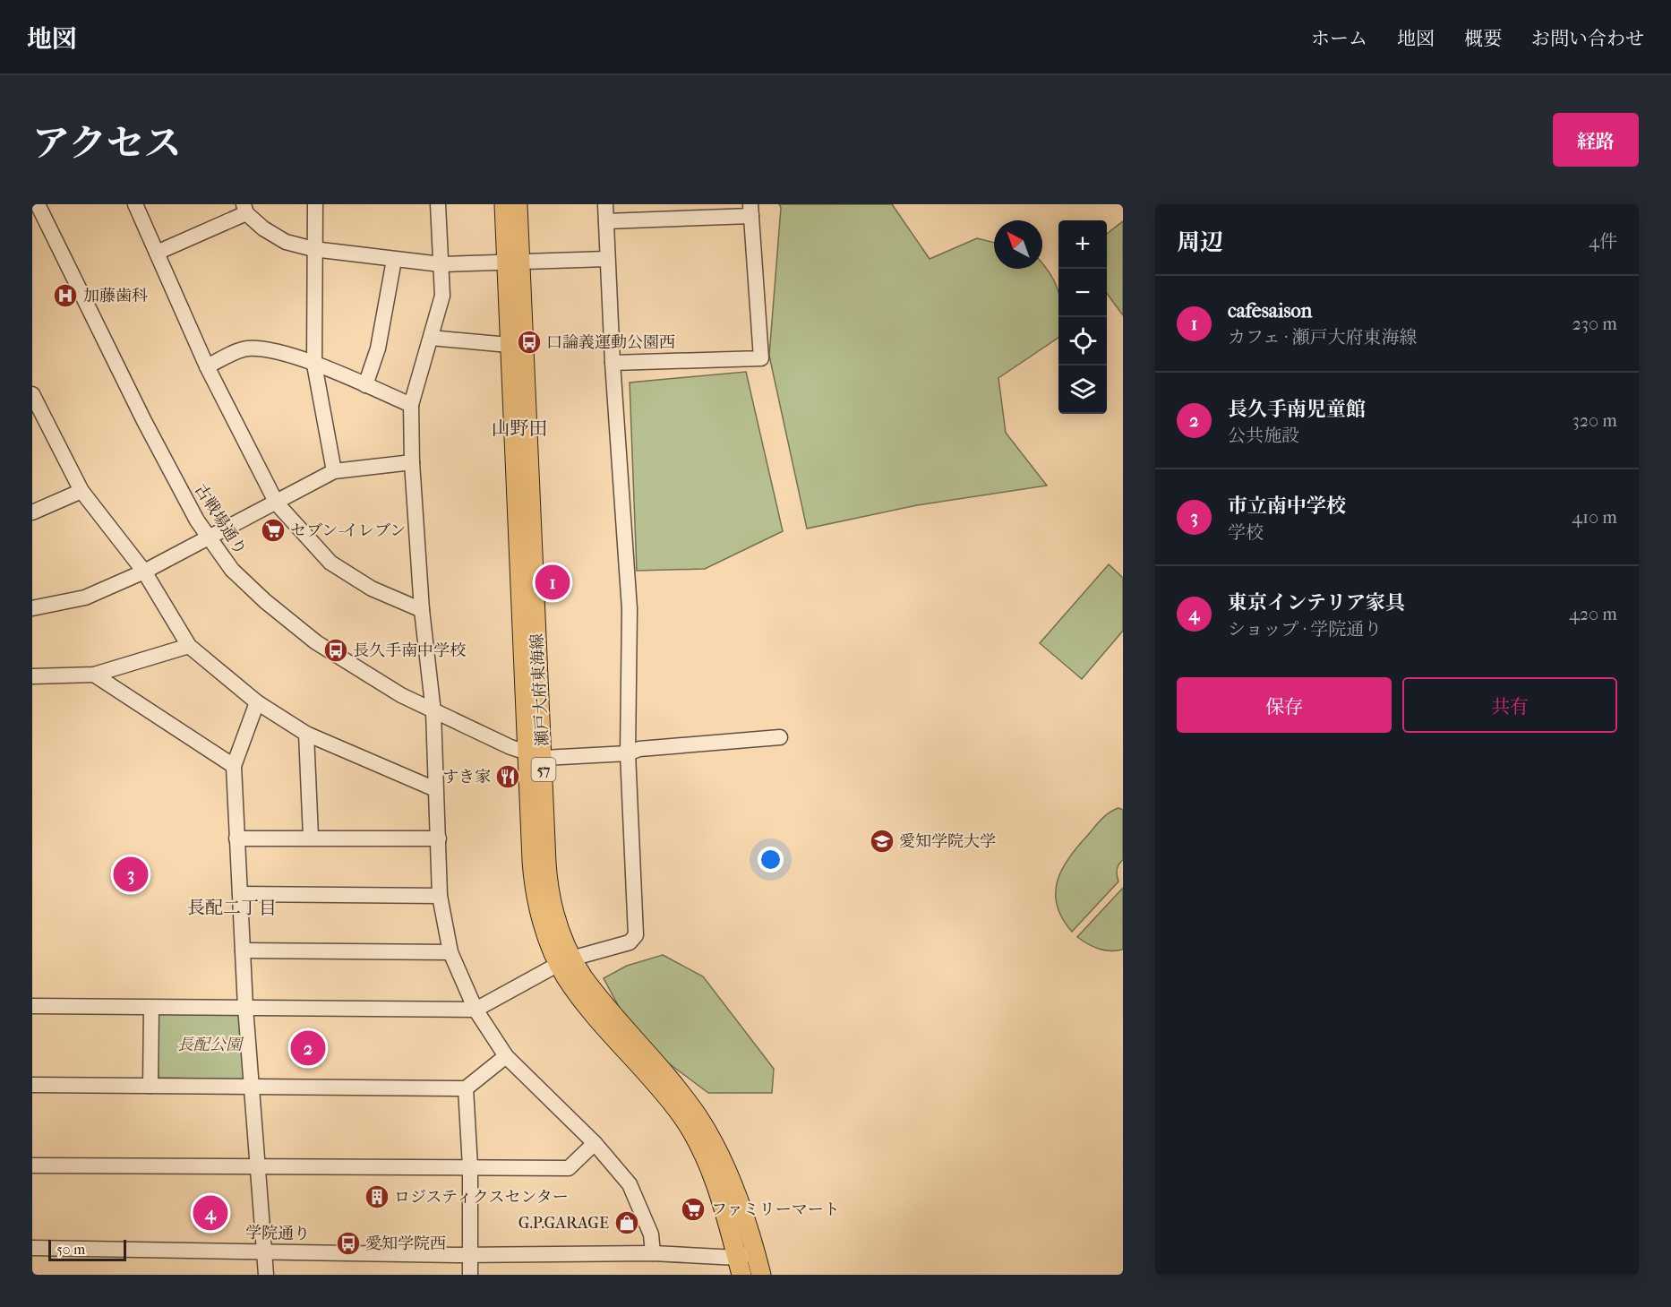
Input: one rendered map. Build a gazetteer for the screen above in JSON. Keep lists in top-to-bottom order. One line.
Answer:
{"streets":{"main road":["瀬戸大府東海線","57"],"street":["古戦場通り","学院通り"]},"crossings":[["古戦場通り","瀬戸大府東海線"],["瀬戸大府東海線","学院通り"]],"districts":["山野田","長配二丁目"],"parks":["長配公園"],"places":{"hospital":["加藤歯科"],"bus stop":["口論義運動公園西","長久手南中学校","愛知学院西"],"supermarket":["セブン-イレブン","ファミリーマート"],"restaurant":["すき家"],"school or university":["愛知学院大学"],"building":["ロジスティクスセンター"],"shop":["G.P.GARAGE"]},"scale_bar":"50 m","north":"top left","page":{"header":"地図","nav":["ホーム","地図","概要","お問い合わせ"],"title":"アクセス","buttons":["経路",["保存","共有"]],"heading":["周辺","4件"],"map_buttons":["+","−"],"list":[{"mark":"1","name":"cafesaison","note":"カフェ · 瀬戸大府東海線","value":"230 m"},{"mark":"2","name":"長久手南児童館","note":"公共施設","value":"320 m"},{"mark":"3","name":"市立南中学校","note":"学校","value":"410 m"},{"mark":"4","name":"東京インテリア家具","note":"ショップ · 学院通り","value":"420 m"}],"pins":["1","3","2","4"],"scale":"50 m"}}
